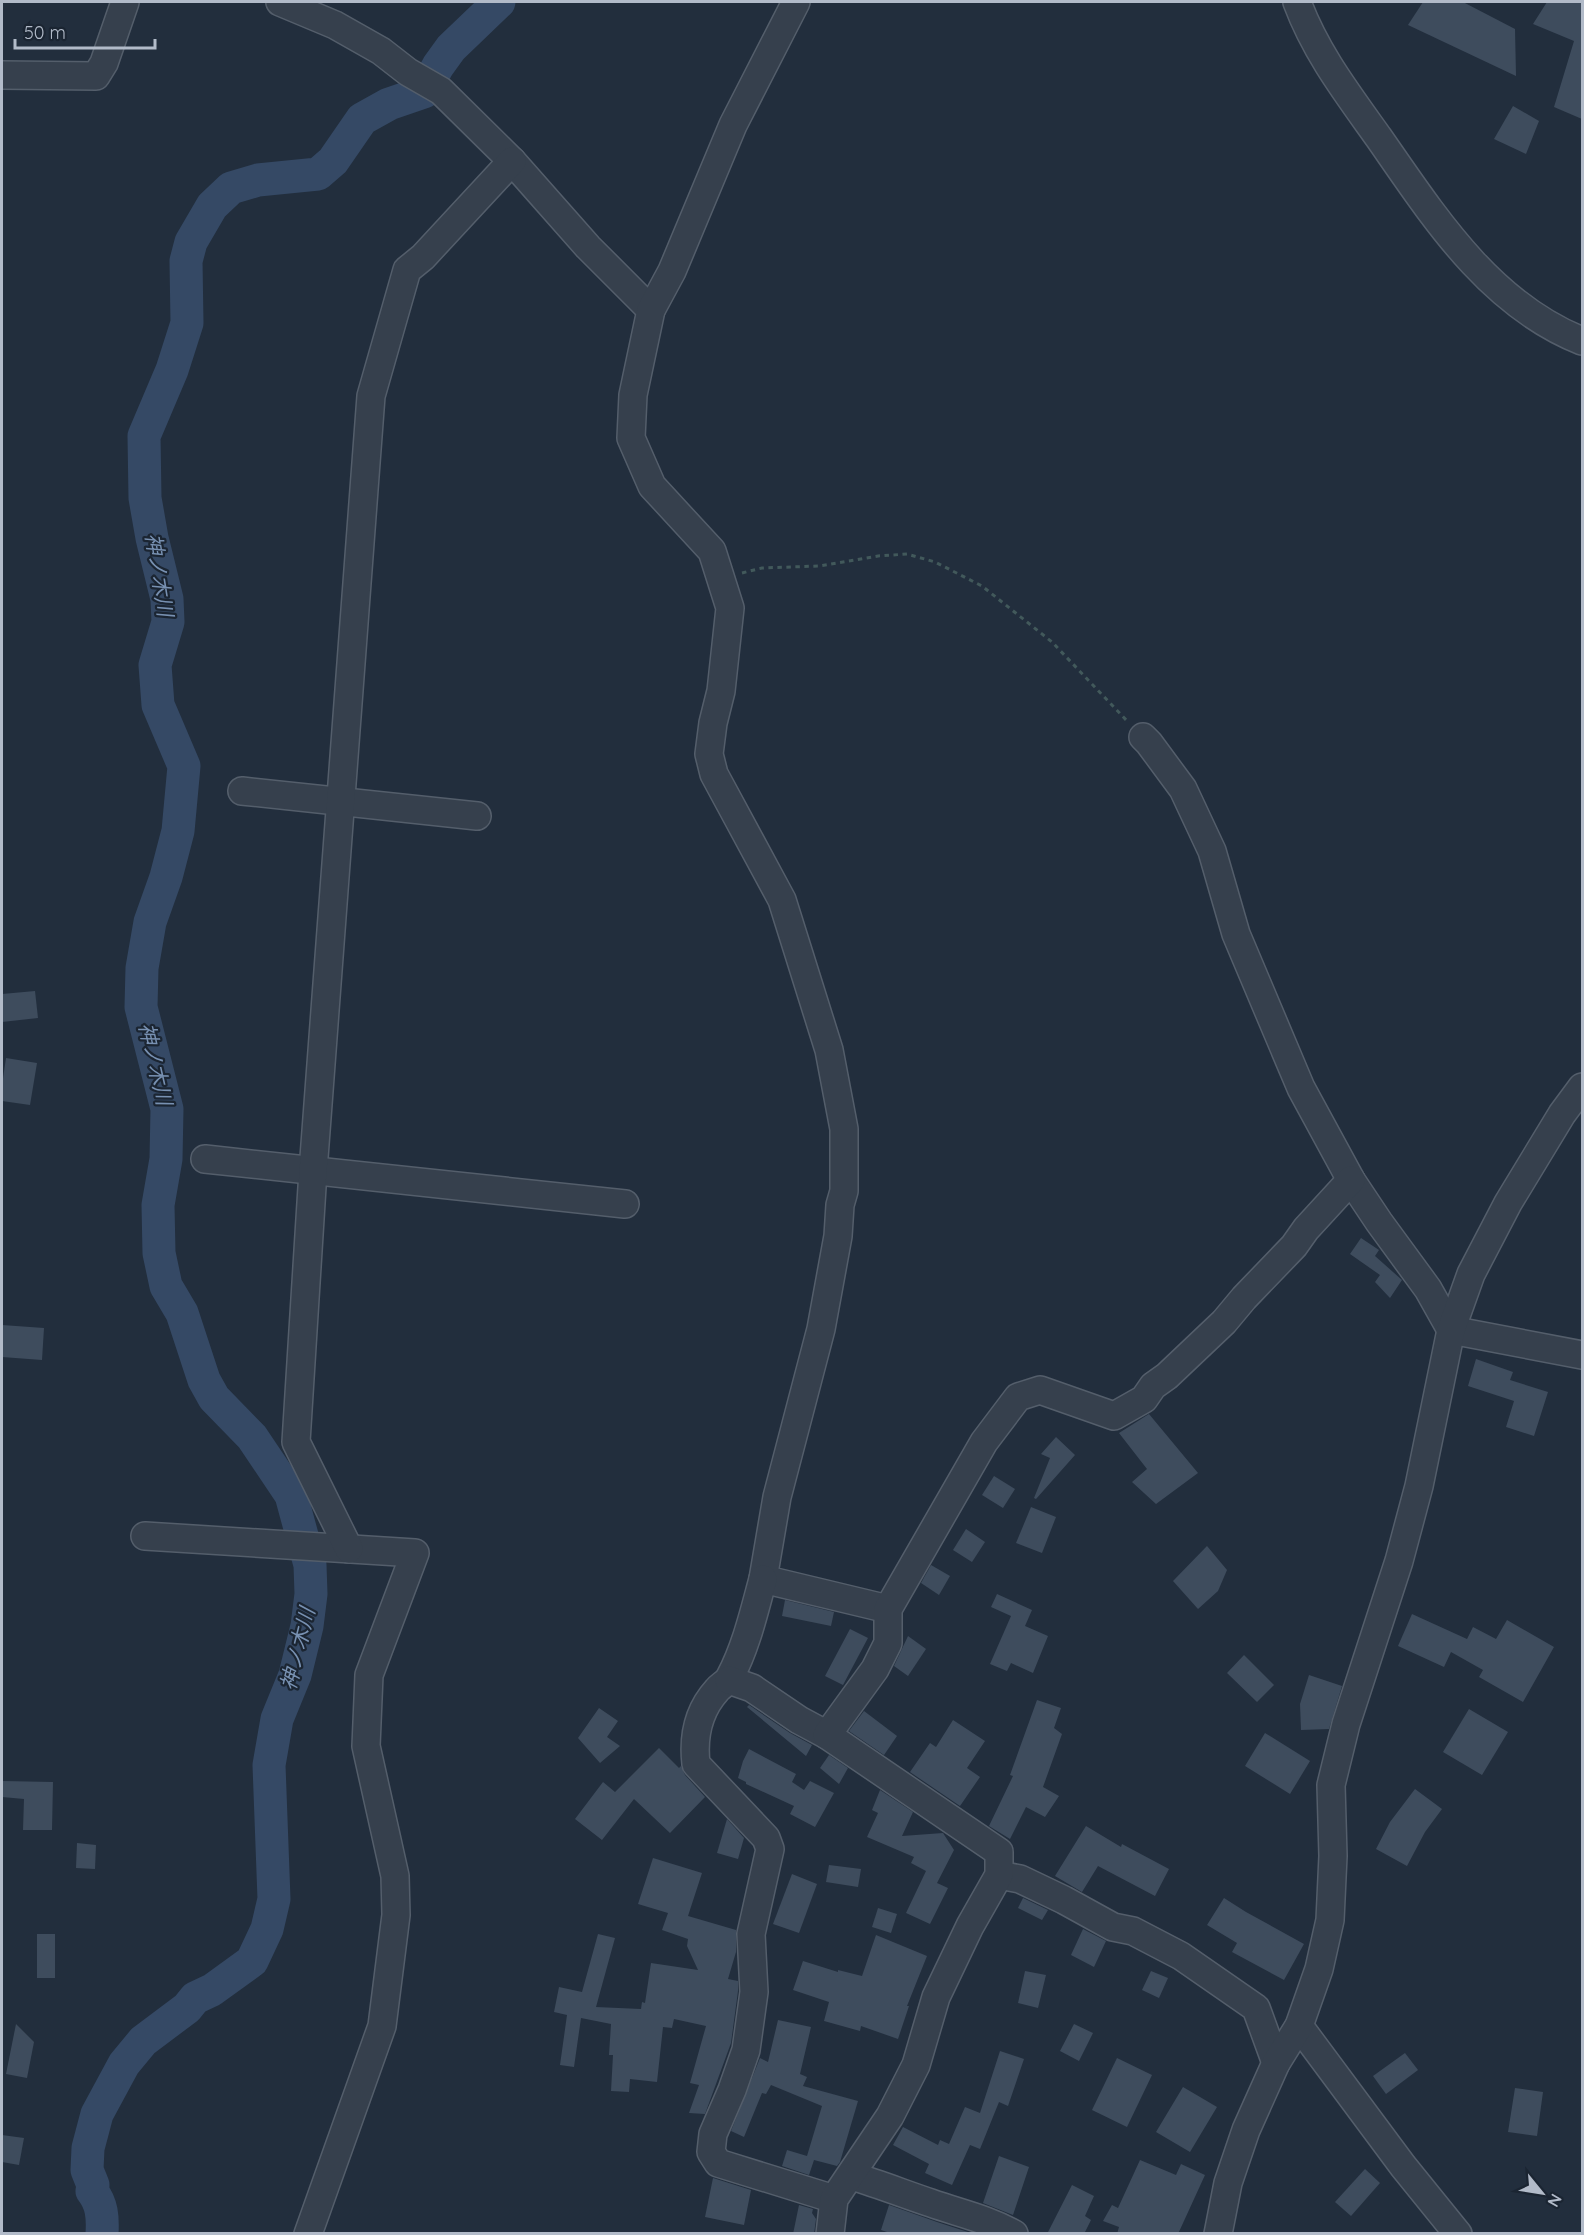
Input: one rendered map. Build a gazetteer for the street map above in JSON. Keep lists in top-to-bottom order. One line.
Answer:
{"water":["神ノ木川"],"scale_bar":"50 m","north":"bottom right"}
